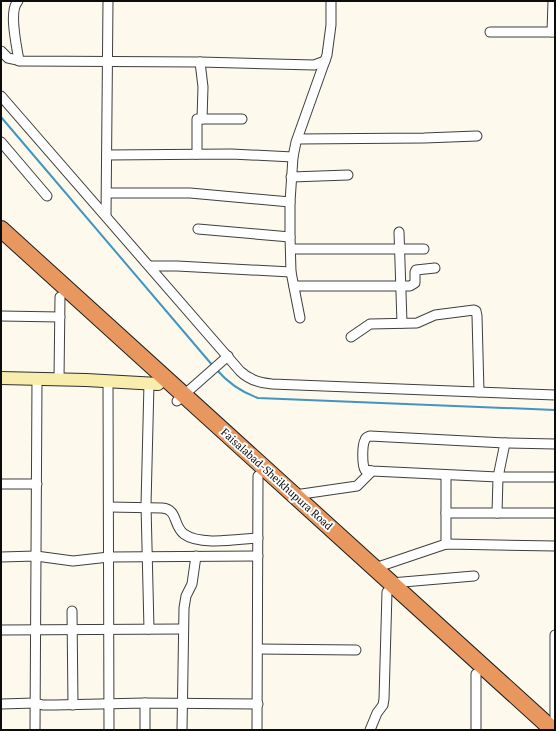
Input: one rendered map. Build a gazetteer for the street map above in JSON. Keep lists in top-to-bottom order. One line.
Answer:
{"streets":{"highway":["Faisalabad-Sheikhupura Road"]}}
